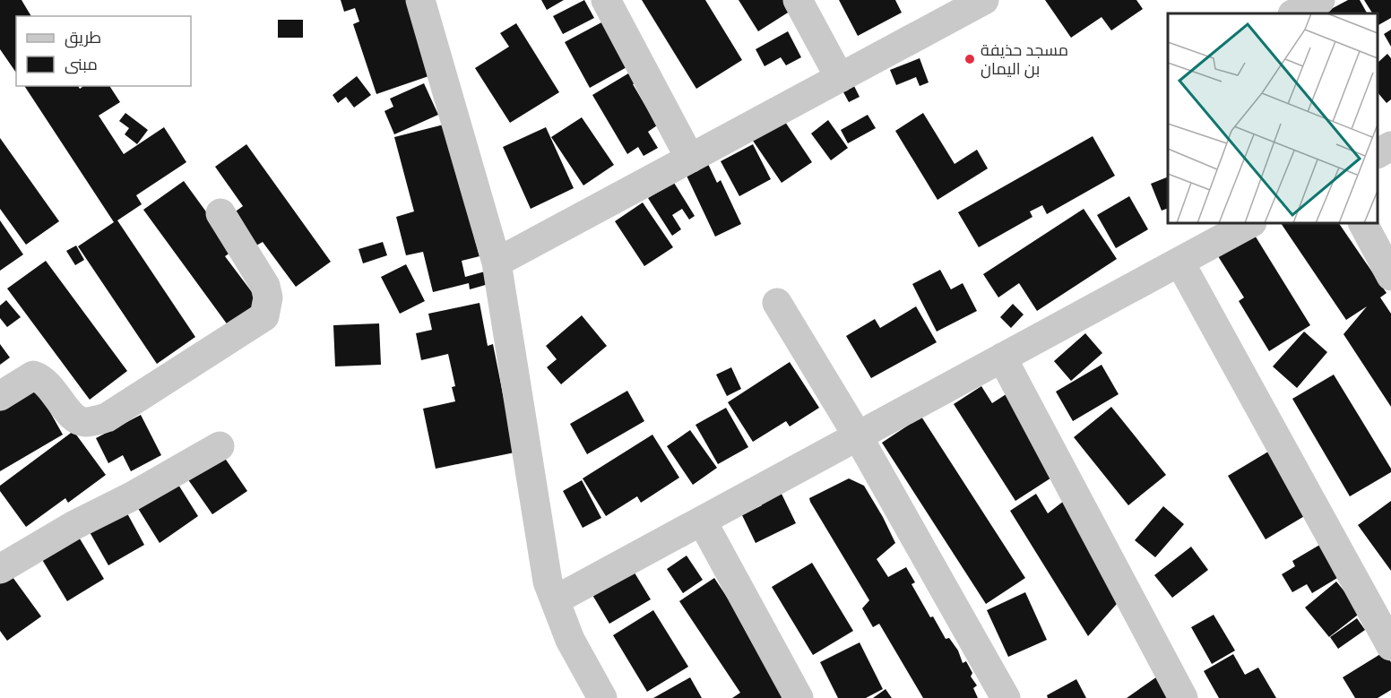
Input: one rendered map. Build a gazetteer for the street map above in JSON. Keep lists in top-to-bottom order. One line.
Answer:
{"places":["مسجد حذيفة بن اليمان"],"legend":["طريق","مبنى"]}
